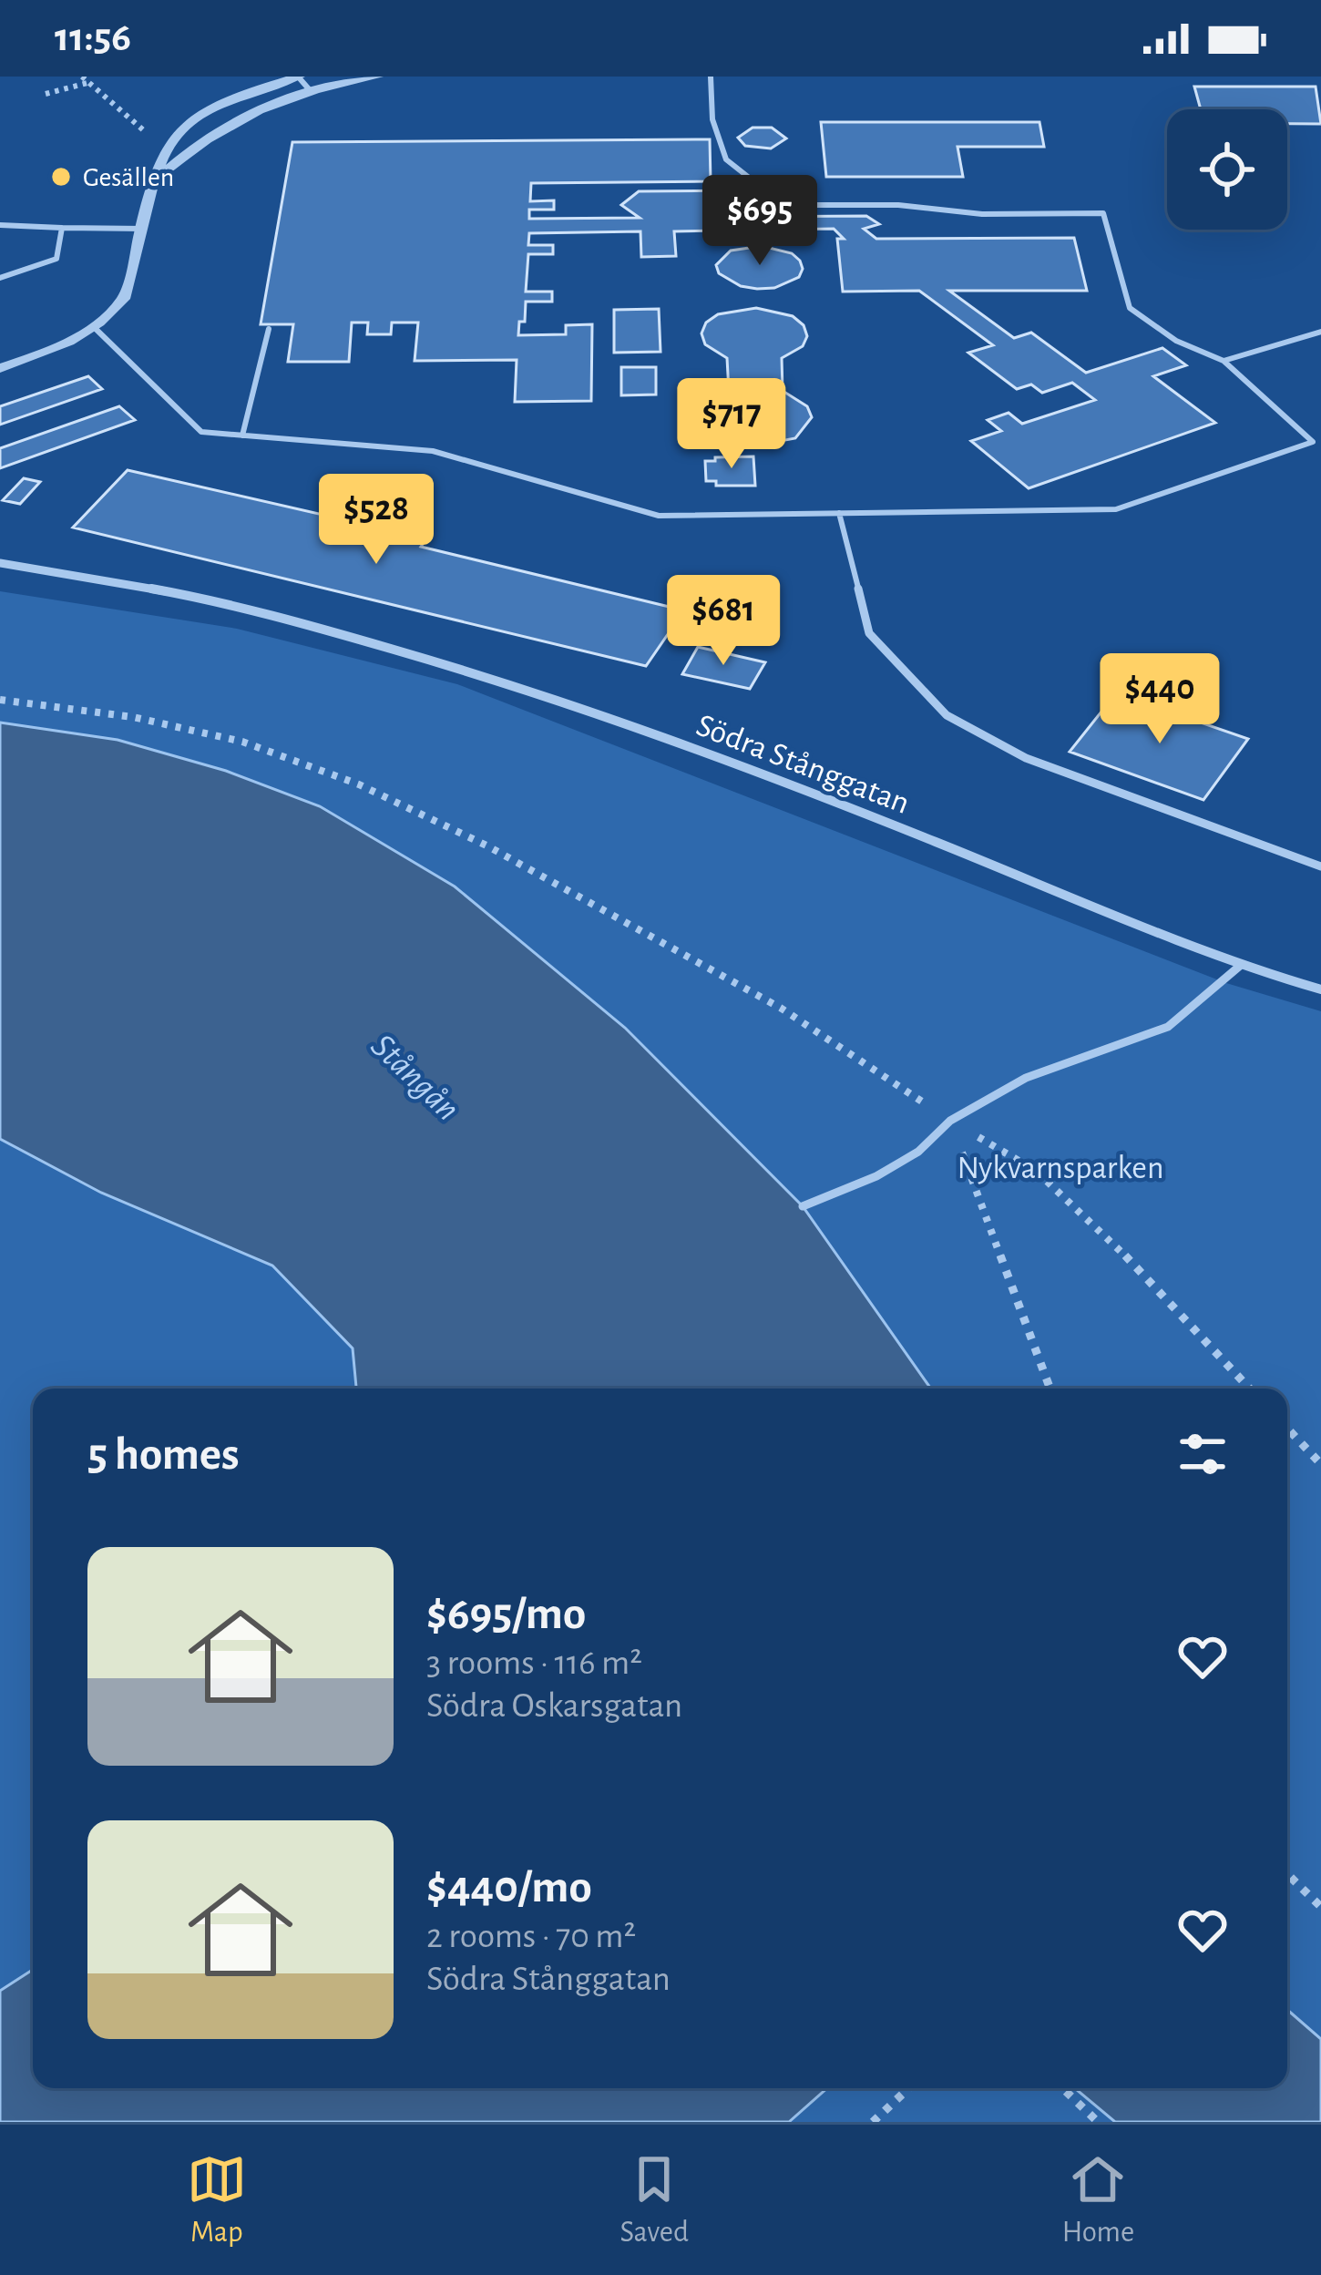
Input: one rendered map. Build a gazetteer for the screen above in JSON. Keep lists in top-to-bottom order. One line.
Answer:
{"streets":{"street":["Södra Stånggatan"]},"water":["Stångån"],"parks":["Nykvarnsparken"],"places":["Gesällen"],"page":{"status":"11:56","price":["$695","$717","$528","$681","$440"],"heading":"5 homes","list":[{"name":"$695/mo","note":"3 rooms · 116 m² · Södra Oskarsgatan"},{"name":"$440/mo","note":"2 rooms · 70 m² · Södra Stånggatan"}],"tabs":["Map","Saved","Home"]}}
